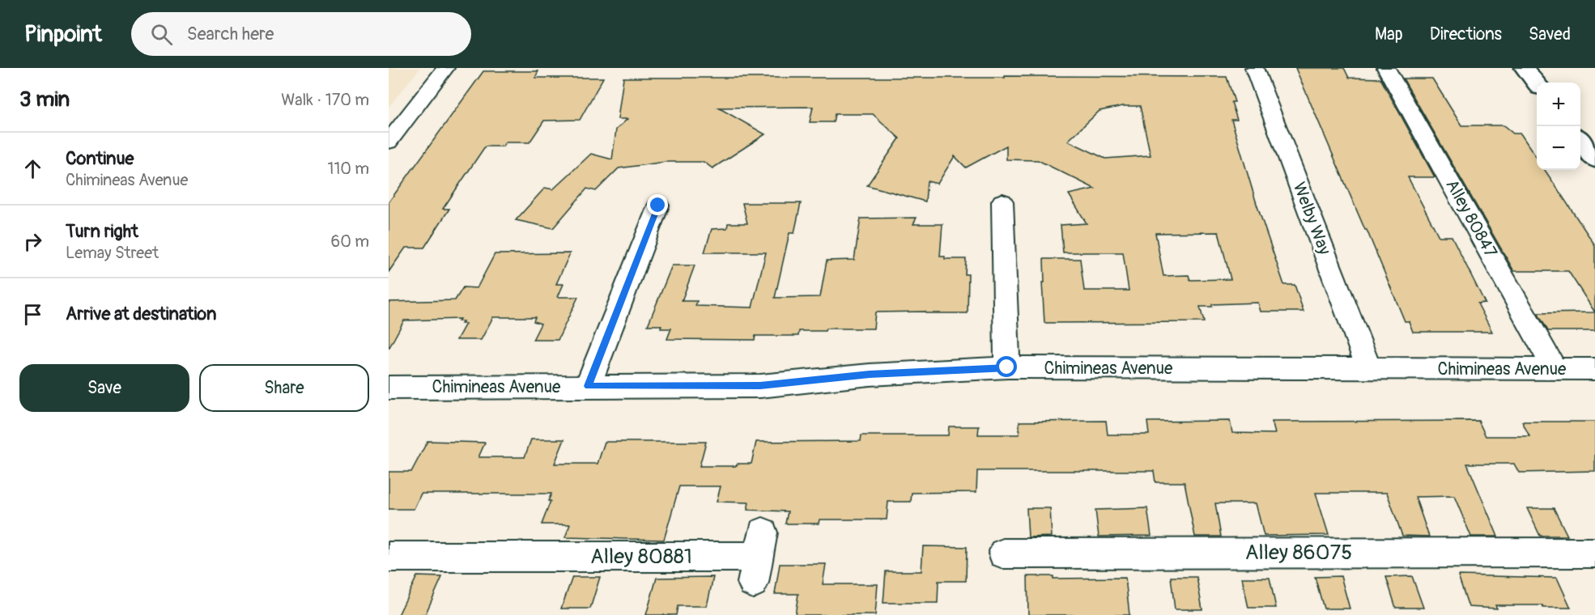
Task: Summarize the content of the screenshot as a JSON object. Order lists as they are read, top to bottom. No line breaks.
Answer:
{"streets":{"street":["Welby Way","Alley 80847","Chimineas Avenue","Alley 86075","Alley 80881"]},"crossings":[["Welby Way","Chimineas Avenue"],["Alley 80847","Chimineas Avenue"]],"page":{"header":"Pinpoint","search":"Search here","nav":["Map","Directions","Saved"],"heading":["3 min","Walk · 170 m"],"map_buttons":["+","−"],"list":[["Continue","Chimineas Avenue","110 m"],["Turn right","Lemay Street","60 m"],"Arrive at destination"],"buttons":["Save","Share"]}}
